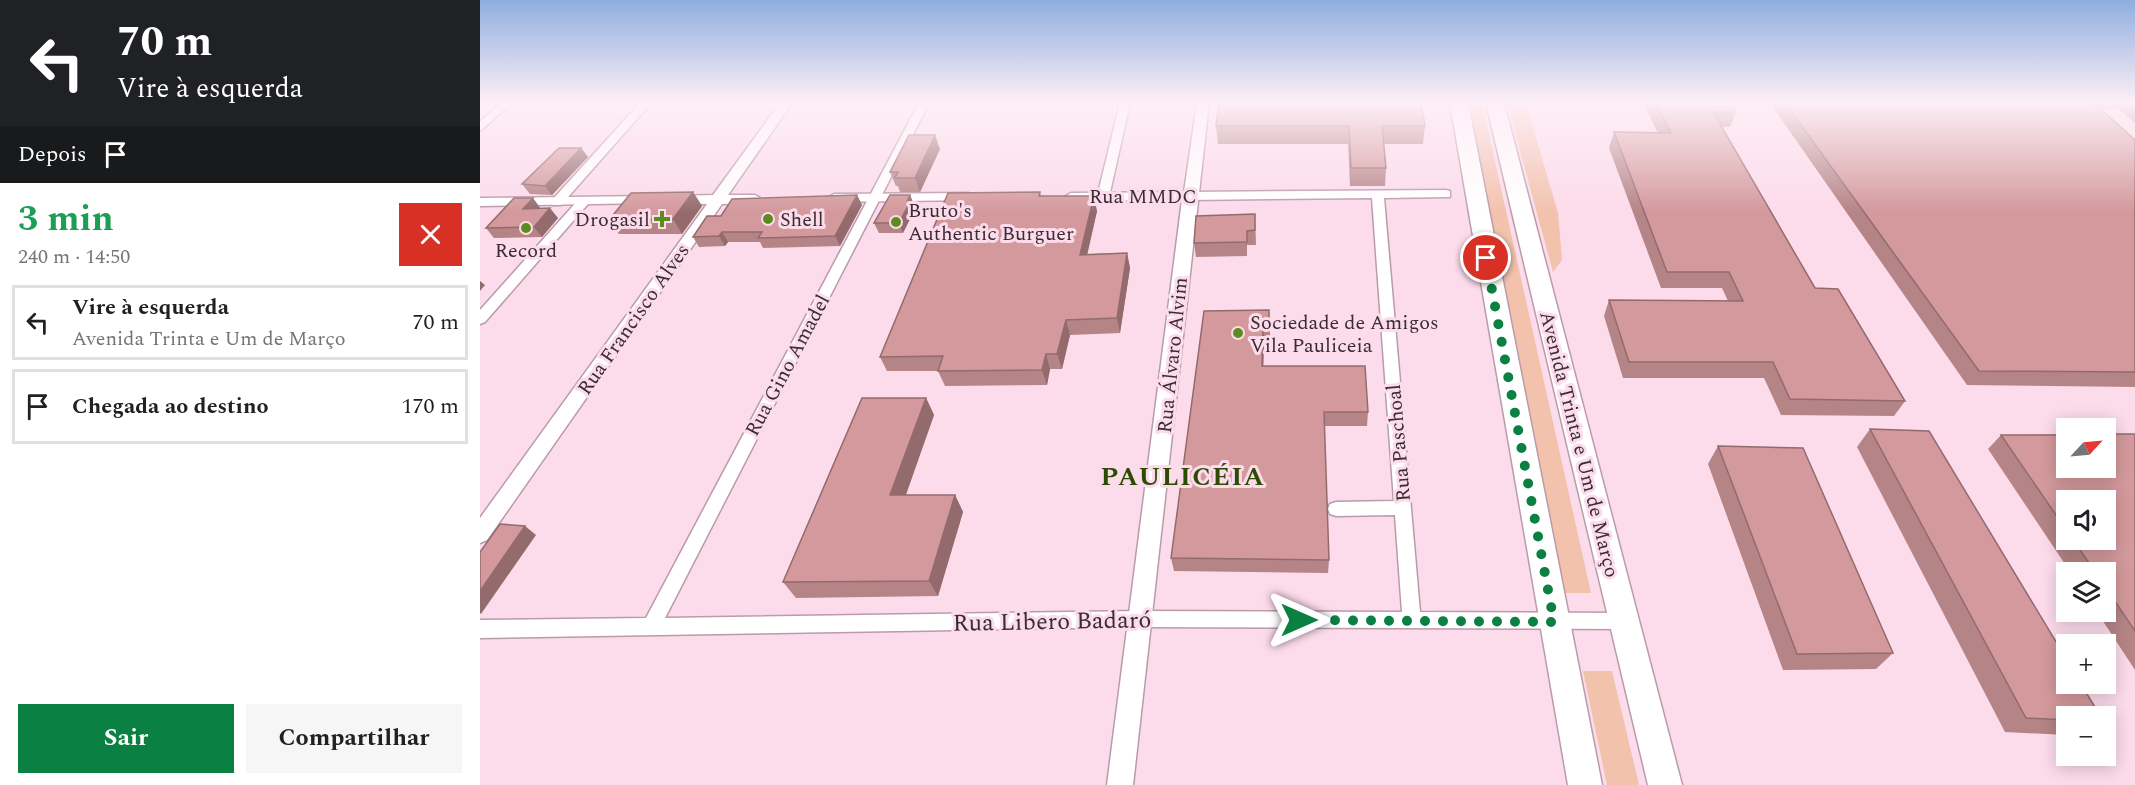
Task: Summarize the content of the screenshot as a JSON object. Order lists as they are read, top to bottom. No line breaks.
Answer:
{"streets":{"main road":["Avenida Trinta e Um de Março"],"street":["Rua MMDC","Rua Francisco Alves","Rua Álvaro Alvim","Rua Gino Amadel","Rua Paschoal","Rua Libero Badaró"]},"crossings":[["Rua MMDC","Rua Álvaro Alvim"],["Rua MMDC","Rua Paschoal"],["Rua Álvaro Alvim","Rua Libero Badaró"],["Rua Gino Amadel","Rua Libero Badaró"],["Rua Paschoal","Rua Libero Badaró"],["Avenida Trinta e Um de Março","Rua Libero Badaró"]],"districts":["PAULICÉIA"],"places":{"health":["Drogasil"],"other":["Shell","Bruto's Authentic Burguer","Record","Sociedade de Amigos Vila Pauliceia"]},"north":"top right","page":{"turn":["70 m","Vire à esquerda"],"then":"Depois","heading":["3 min","240 m · 14:50"],"list":[{"name":"Vire à esquerda","note":"Avenida Trinta e Um de Março","value":"70 m"},{"name":"Chegada ao destino","value":"170 m"}],"map_buttons":["+","−"],"buttons":["Sair","Compartilhar"]}}
